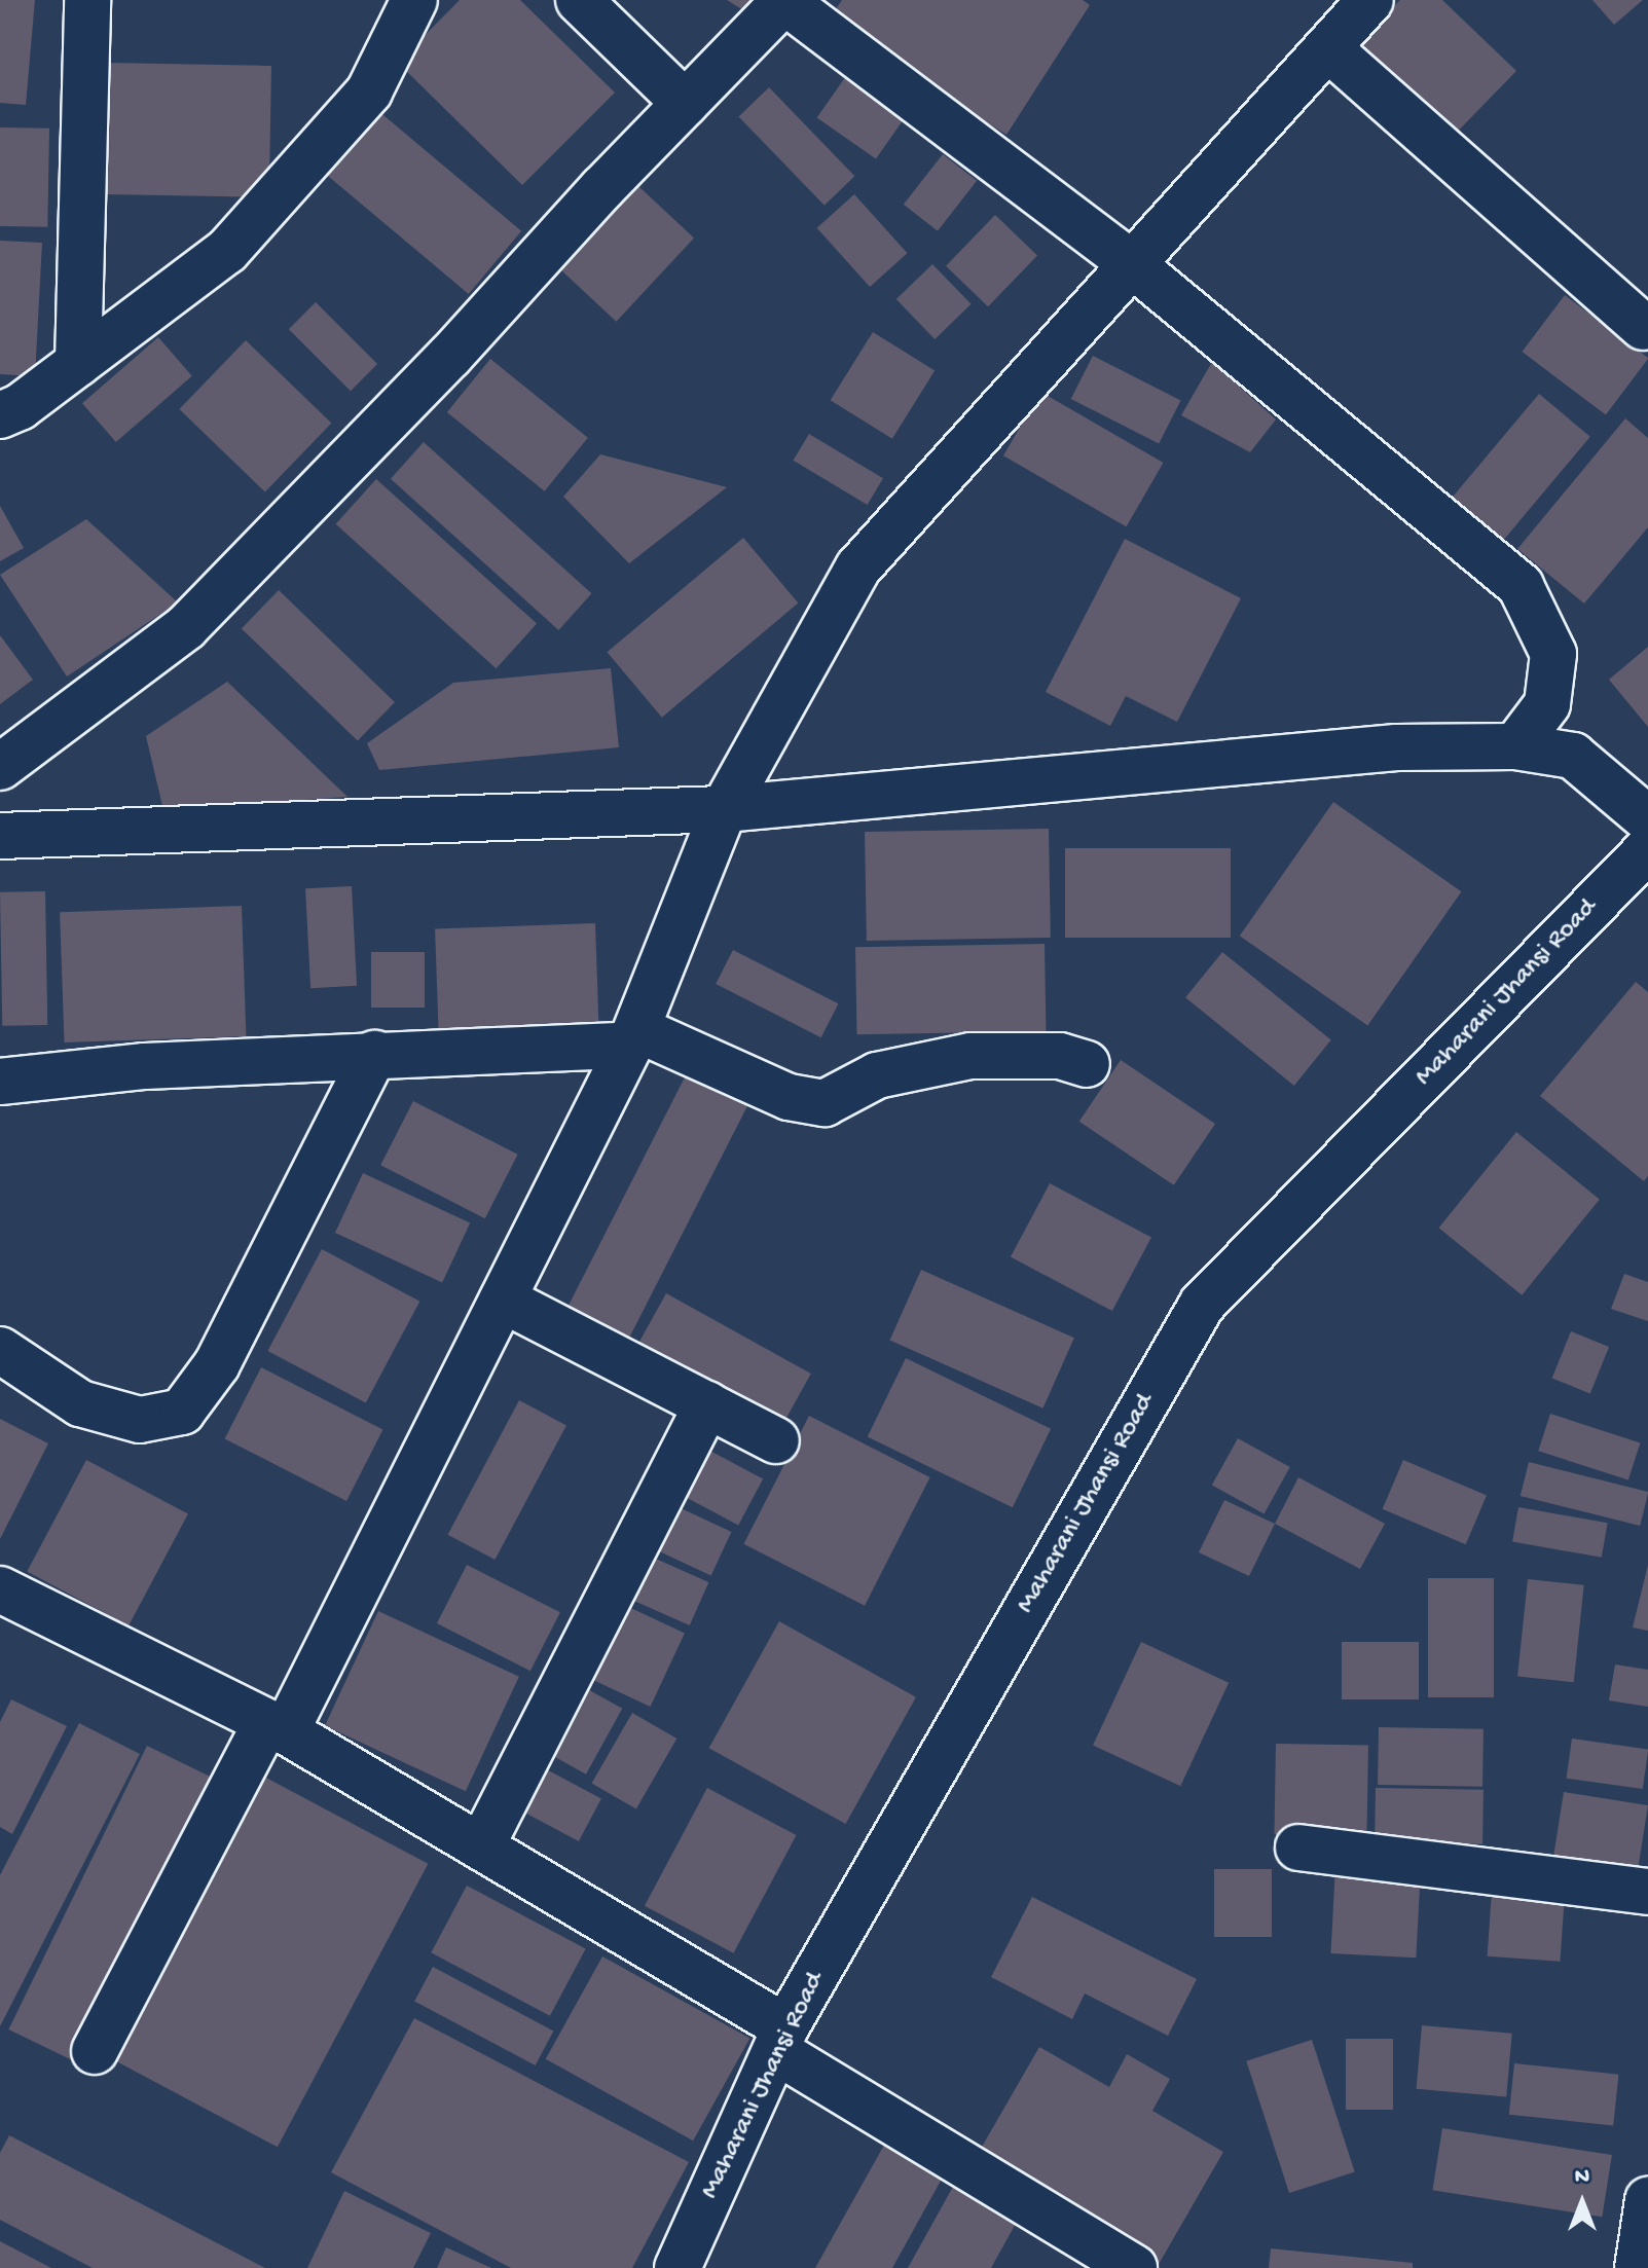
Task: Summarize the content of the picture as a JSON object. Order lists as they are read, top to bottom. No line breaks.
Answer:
{"streets":{"street":["Maharani Jhansi Road"]},"north":"top"}
